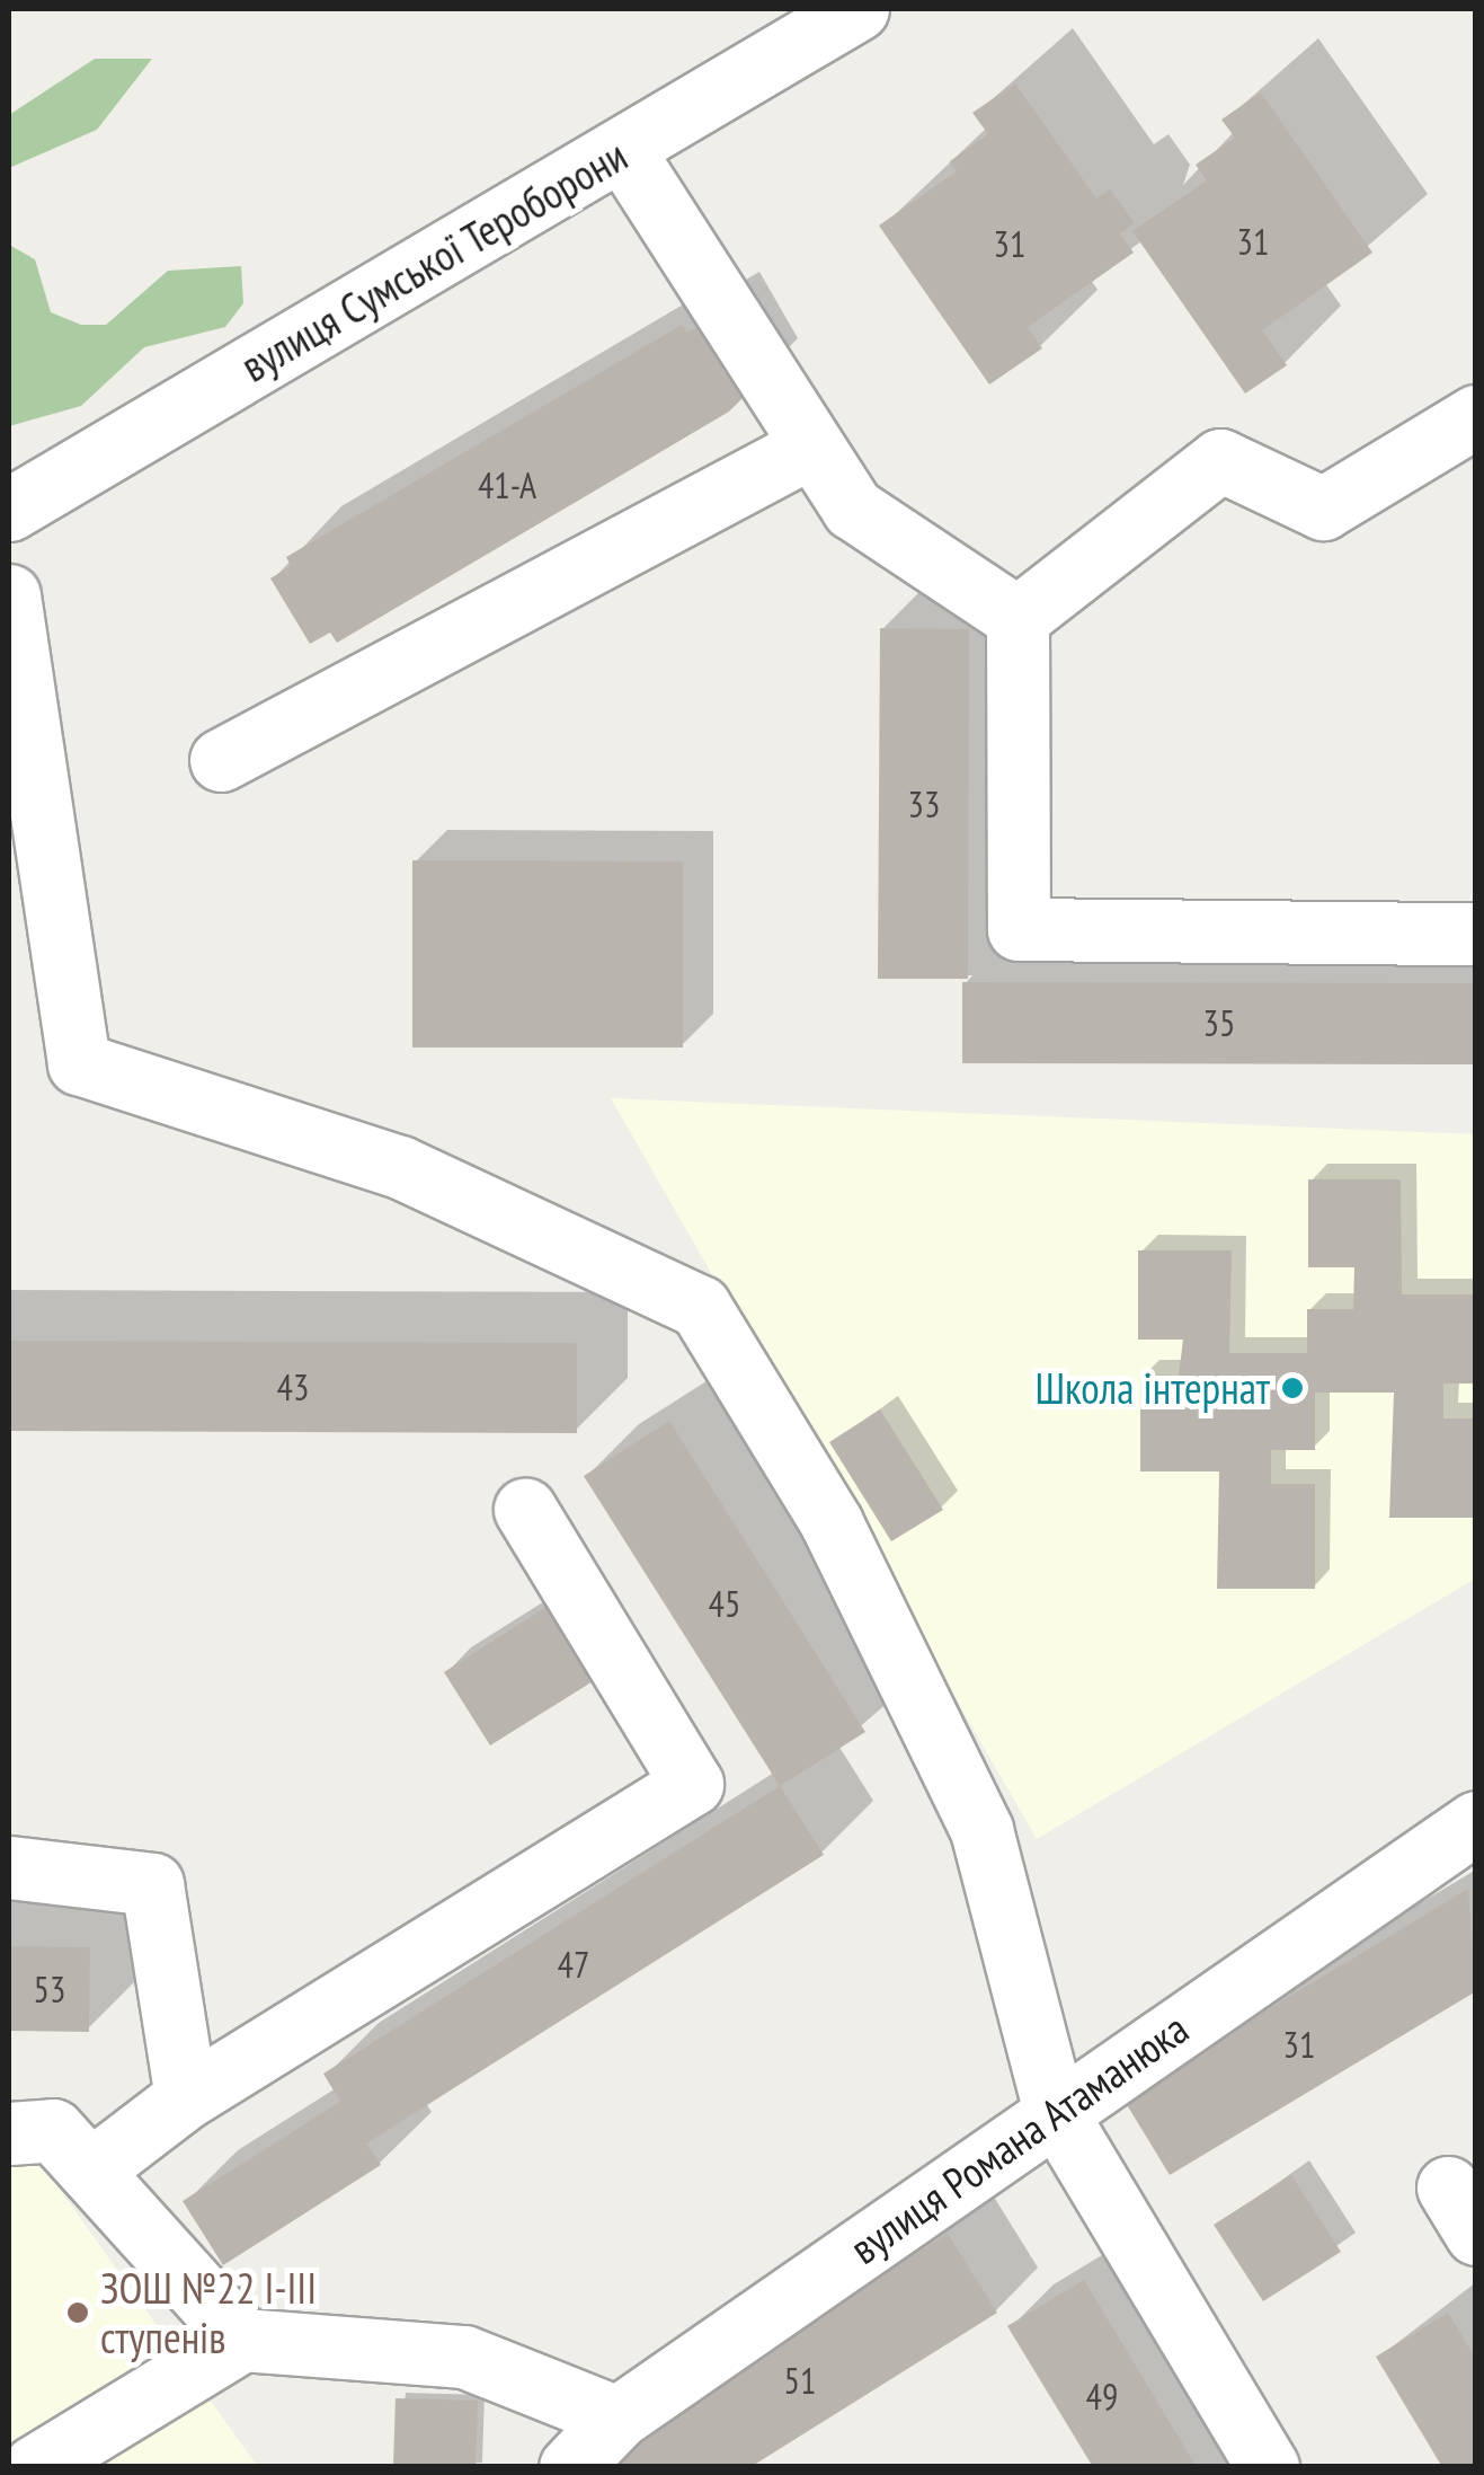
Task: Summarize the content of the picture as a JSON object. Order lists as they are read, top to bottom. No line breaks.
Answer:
{"streets":{"street":["вулиця Сумської Тероборони","вулиця Романа Атаманюка"]},"places":["Школа інтернат","ЗОШ №22 І-ІІІ ступенів"],"house_numbers":["31","31","41-А","33","35","43","45","47","53","31","51","49"]}
